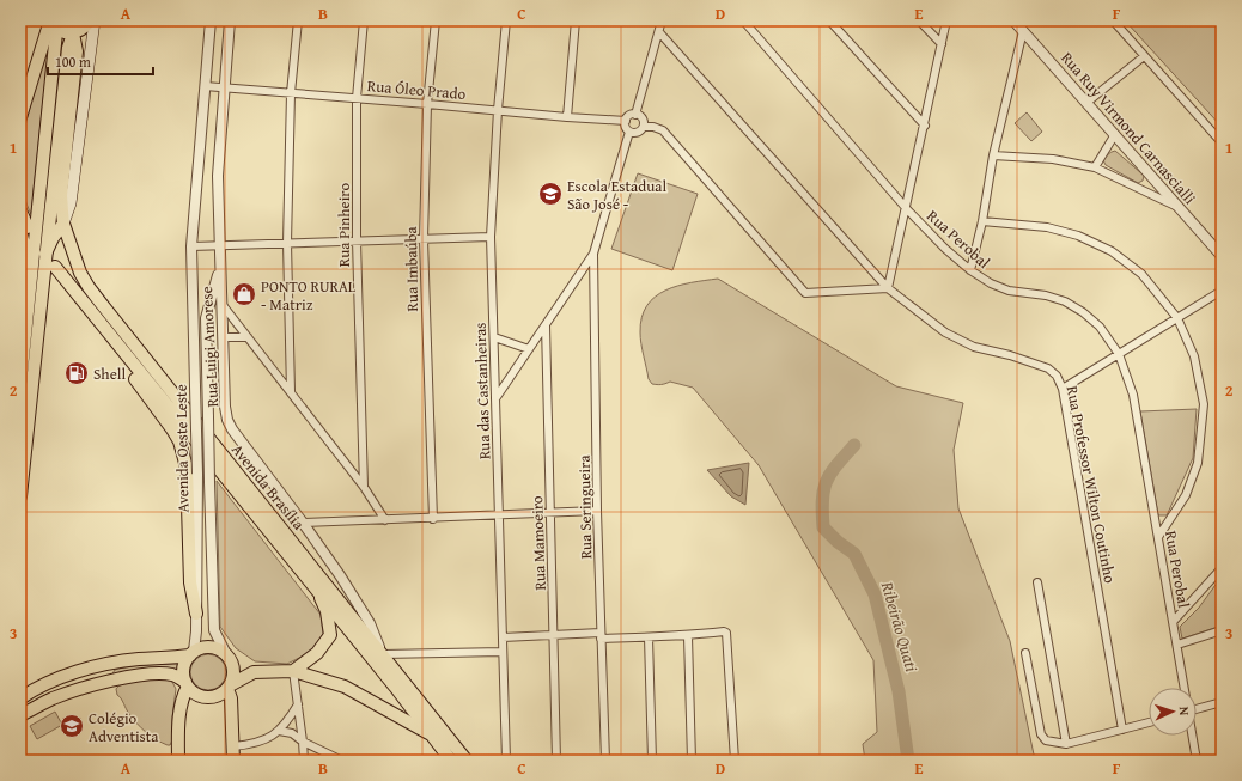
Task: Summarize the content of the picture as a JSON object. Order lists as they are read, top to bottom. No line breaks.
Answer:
{"streets":{"main road":["Avenida Brasília"],"street":["Rua Óleo Prado","Rua Ruy Virmond Carnascialli","Rua Pinheiro","Rua Perobal","Rua Imbaúba","Rua Luigi Amorese","Rua das Castanheiras","Avenida Oeste Leste","Rua Professor Wilton Coutinho","Rua Seringueira","Rua Mamoeiro"]},"crossings":[["Rua Óleo Prado","Rua Pinheiro"],["Rua Óleo Prado","Rua Imbaúba"],["Rua Óleo Prado","Rua Luigi Amorese"],["Rua Óleo Prado","Rua das Castanheiras"],["Rua Luigi Amorese","Avenida Brasília"]],"water":["Ribeirão Quati"],"places":{"school or university":["Escola Estadual São José -","Colégio Adventista"],"shop":["PONTO RURAL - Matriz"],"fuel station":["Shell"]},"scale_bar":"100 m","north":"right","grid":{"columns":["A","B","C","D","E","F"],"rows":["1","2","3"]}}
